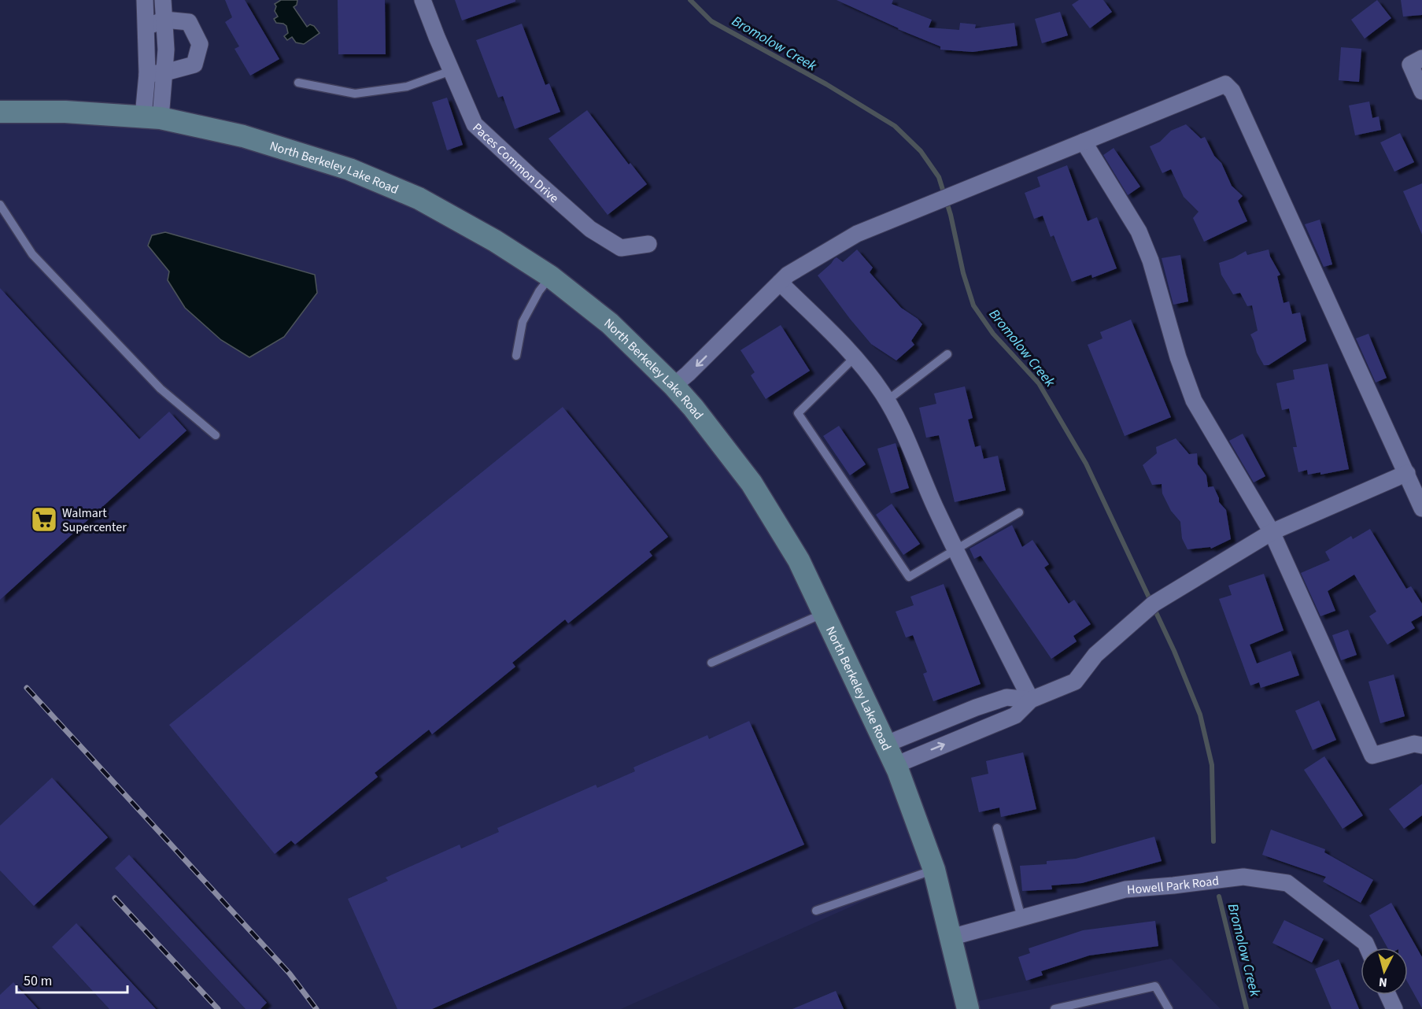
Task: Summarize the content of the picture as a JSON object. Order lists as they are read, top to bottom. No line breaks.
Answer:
{"streets":{"street":["Paces Common Drive","North Berkeley Lake Road","Howell Park Road"]},"crossings":[["North Berkeley Lake Road","Howell Park Road"]],"water":["Bromolow Creek"],"places":{"supermarket":["Walmart Supercenter"]},"scale_bar":"50 m","north":"bottom"}
